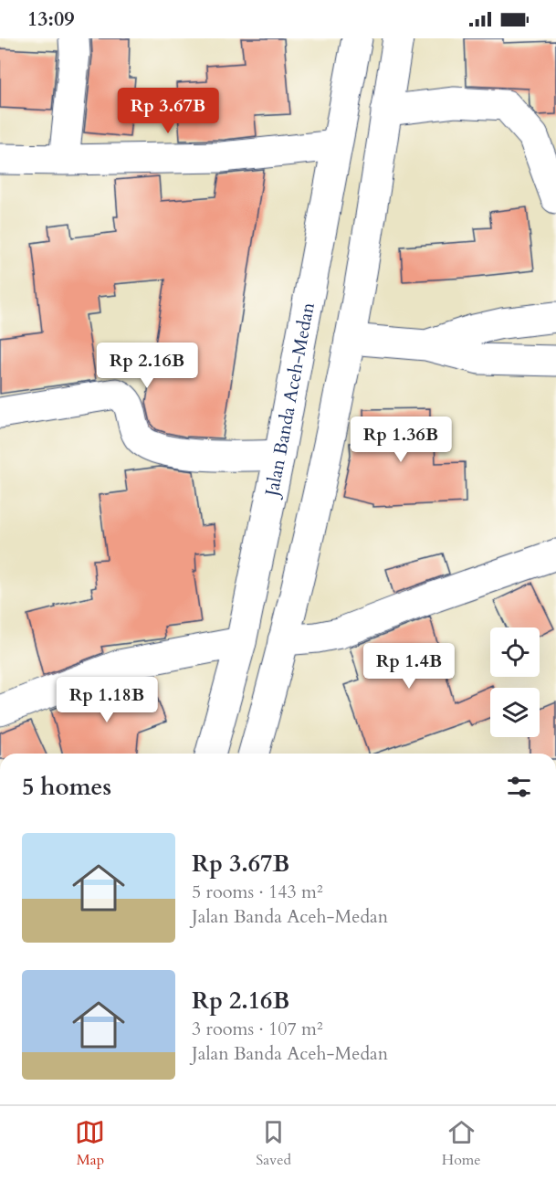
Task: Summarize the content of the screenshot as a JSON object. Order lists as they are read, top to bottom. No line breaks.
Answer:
{"streets":{"main road":["Jalan Banda Aceh-Medan"]},"page":{"status":"13:09","price":["Rp 3.67B","Rp 2.16B","Rp 1.36B","Rp 1.4B","Rp 1.18B"],"heading":"5 homes","list":[{"name":"Rp 3.67B","note":"5 rooms · 143 m² · Jalan Banda Aceh-Medan"},{"name":"Rp 2.16B","note":"3 rooms · 107 m² · Jalan Banda Aceh-Medan"}],"tabs":["Map","Saved","Home"]}}
